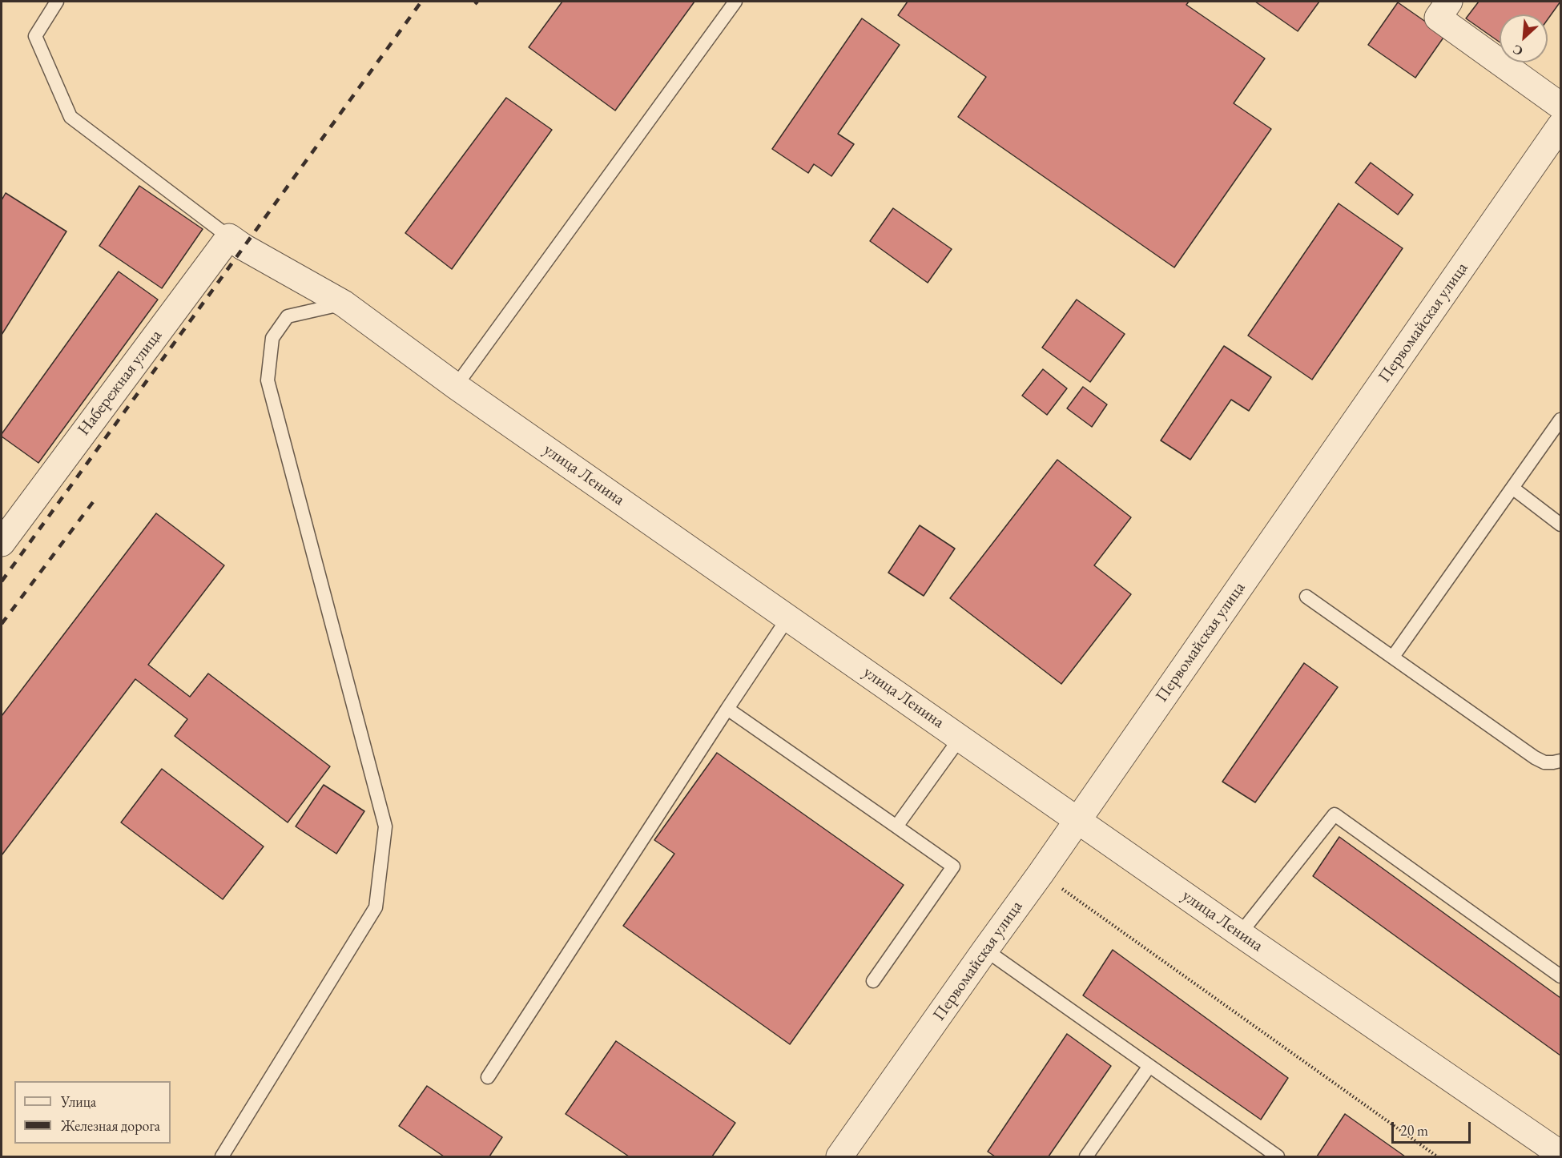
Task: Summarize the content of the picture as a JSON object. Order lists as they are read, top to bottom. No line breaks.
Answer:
{"streets":{"street":["Первомайская улица","Набережная улица","улица Ленина"]},"crossings":[["Первомайская улица","улица Ленина"],["Набережная улица","улица Ленина"]],"legend":["Улица","Железная дорога"],"scale_bar":"20 m","north":"bottom left"}
